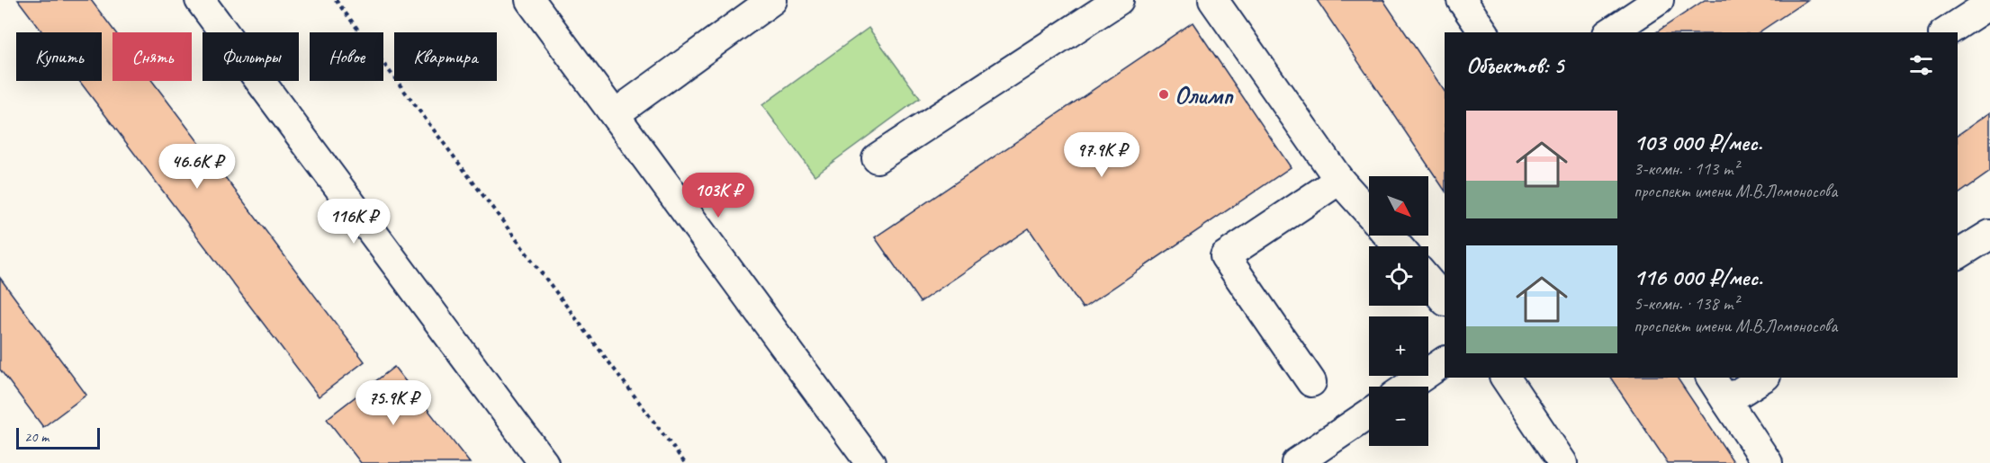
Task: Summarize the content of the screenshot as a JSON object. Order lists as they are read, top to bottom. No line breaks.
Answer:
{"places":["Олимп"],"scale_bar":"20 m","north":"bottom right","page":{"chip":["Купить","Снять","Фильтры","Новое","Квартира"],"heading":"Объектов: 5","list":[{"name":"103 000 ₽/мес.","note":"3-комн. · 113 m² · проспект имени М.В.Ломоносова"},{"name":"116 000 ₽/мес.","note":"5-комн. · 138 m² · проспект имени М.В.Ломоносова"}],"price":["97.9K ₽","46.6K ₽","103K ₽","116K ₽","75.9K ₽"],"map_buttons":["+","−"],"scale":"20 m"}}
